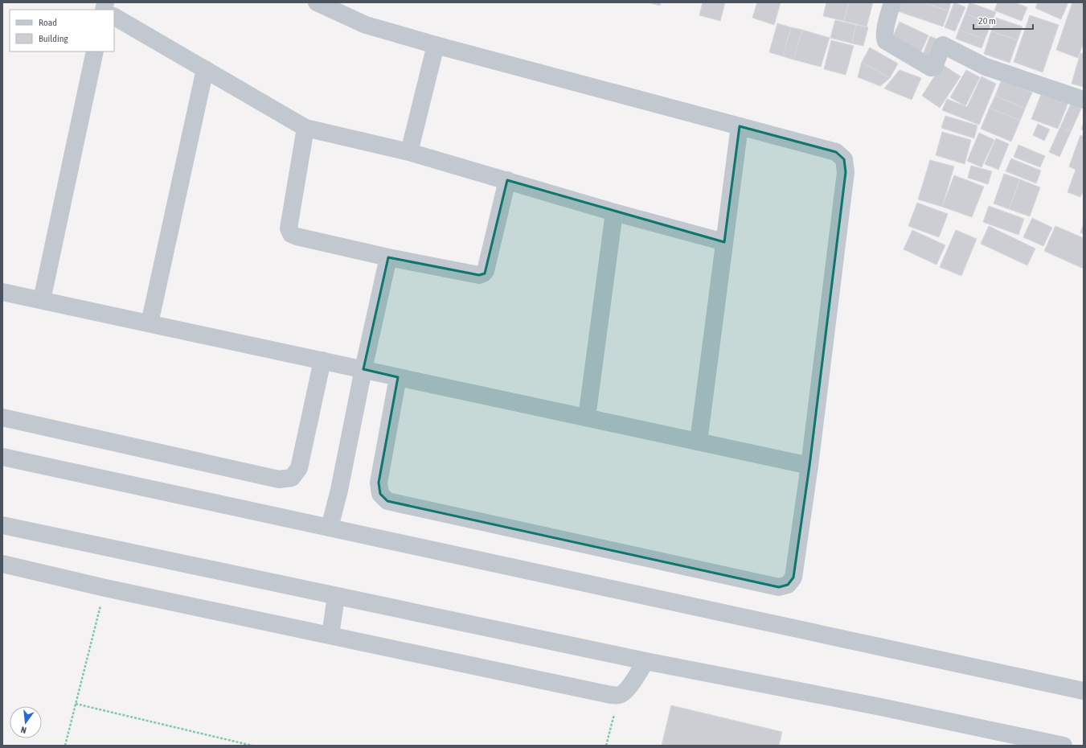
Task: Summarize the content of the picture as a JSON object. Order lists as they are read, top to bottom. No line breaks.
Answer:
{"legend":["Road","Building"],"scale_bar":"20 m","north":"bottom"}
